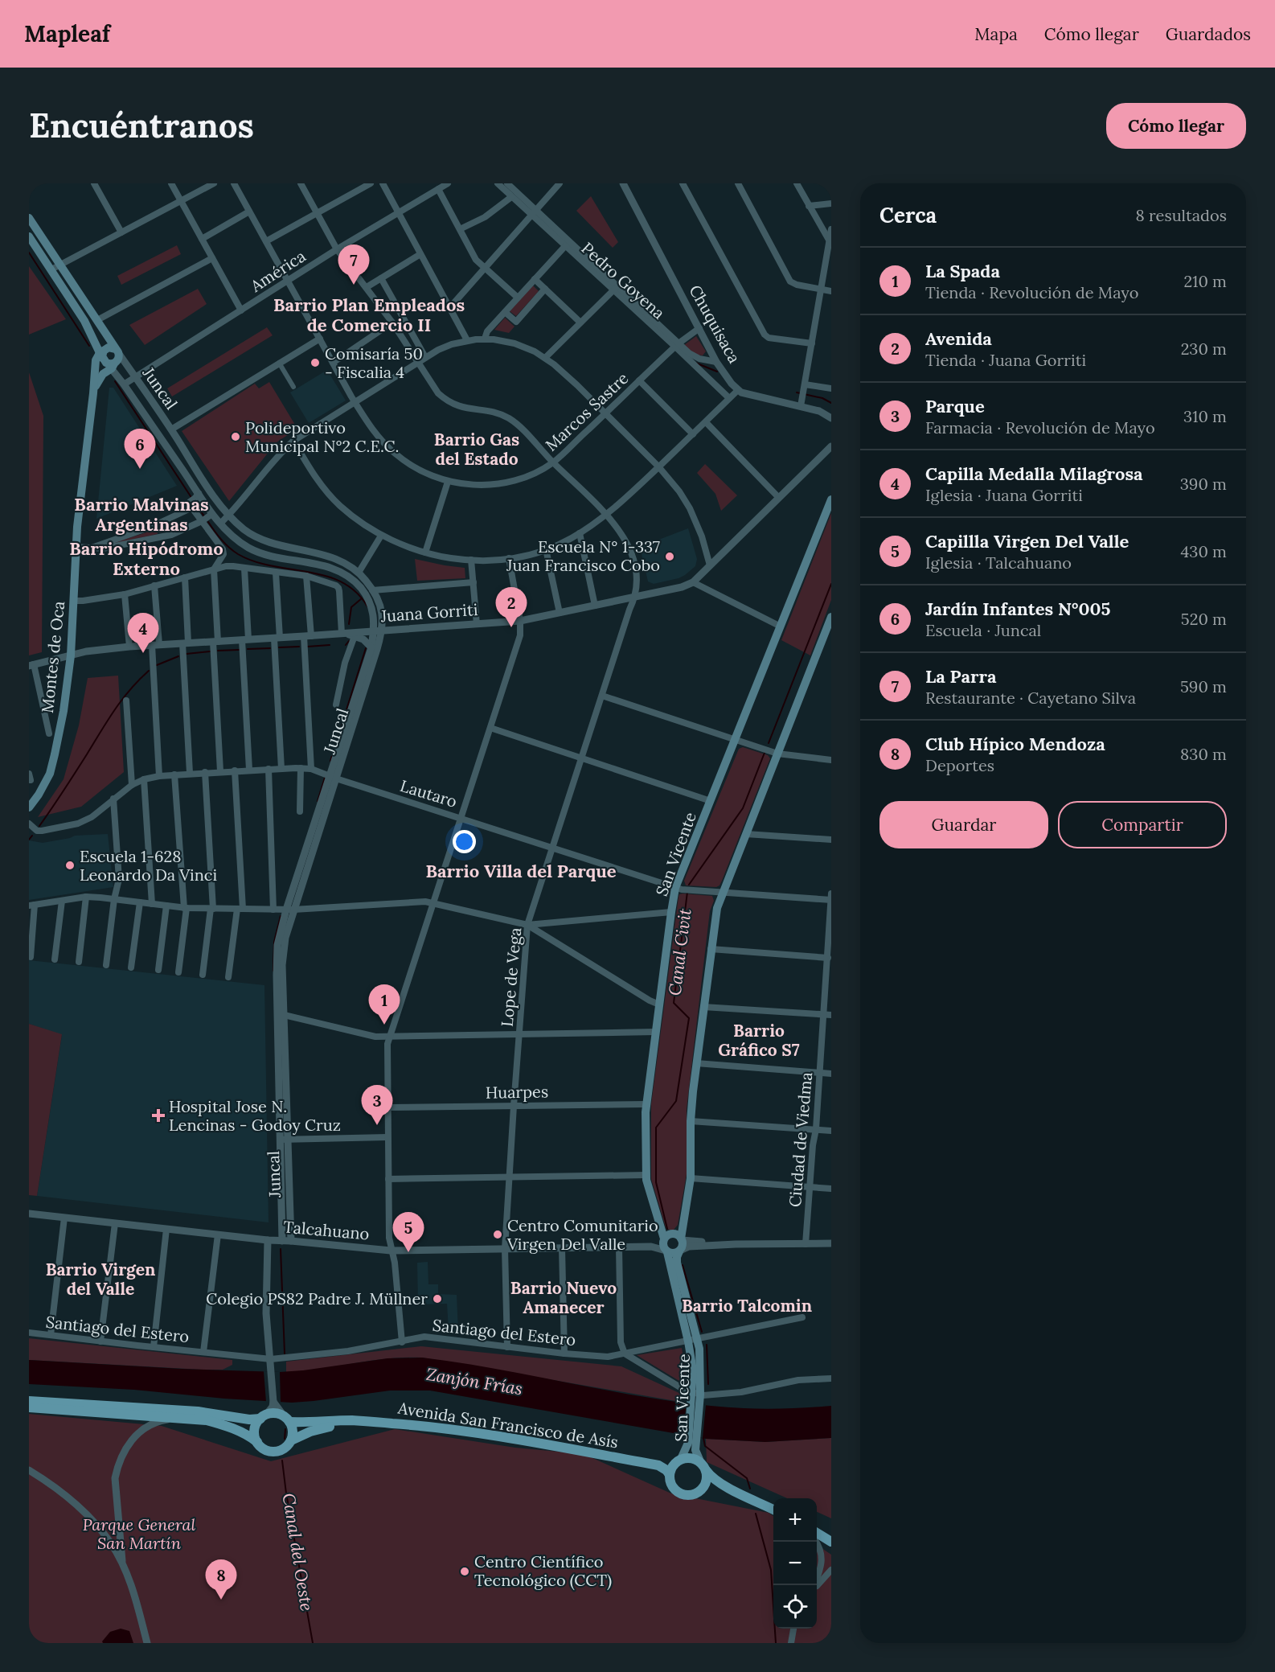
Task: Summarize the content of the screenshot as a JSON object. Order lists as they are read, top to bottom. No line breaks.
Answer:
{"streets":{"main road":["Montes de Oca","San Vicente","Avenida San Francisco de Asís"],"street":["América","Pedro Goyena","Chuquisaca","Juncal","Marcos Sastre","Juana Gorriti","Lautaro","Lope de Vega","Huarpes","Ciudad de Viedma","Talcahuano","Santiago del Estero"]},"crossings":[["América","Juncal"],["América","Marcos Sastre"],["Pedro Goyena","Chuquisaca"],["Pedro Goyena","Marcos Sastre"],["Chuquisaca","Marcos Sastre"],["Juncal","Juana Gorriti"],["Juncal","Montes de Oca"],["Juncal","Lautaro"],["Juncal","Talcahuano"],["Juana Gorriti","Montes de Oca"],["Juana Gorriti","Lope de Vega"],["Lautaro","San Vicente"],["Lautaro","Lope de Vega"],["Lautaro","Ciudad de Viedma"],["San Vicente","Huarpes"],["San Vicente","Talcahuano"],["San Vicente","Santiago del Estero"],["San Vicente","Avenida San Francisco de Asís"],["Lope de Vega","Huarpes"],["Lope de Vega","Talcahuano"],["Lope de Vega","Santiago del Estero"]],"districts":["Barrio Plan Empleados de Comercio II","Barrio Gas del Estado","Barrio Malvinas Argentinas","Barrio Hipódromo Externo","Barrio Villa del Parque","Barrio Gráfico S7","Barrio Virgen del Valle","Barrio Nuevo Amanecer","Barrio Talcomin"],"water":["Canal Civit","Zanjón Frías","Canal del Oeste"],"parks":["Parque General San Martín"],"places":{"other":["Comisaría 50 - Fiscalia 4","Polideportivo Municipal N°2 C.E.C.","Escuela N° 1-337 Juan Francisco Cobo","Escuela 1-628 Leonardo Da Vinci","Centro Comunitario Virgen Del Valle","Colegio PS82 Padre J. Müllner","Centro Científico Tecnológico (CCT)"],"health":["Hospital Jose N. Lencinas - Godoy Cruz"]},"page":{"header":"Mapleaf","nav":["Mapa","Cómo llegar","Guardados"],"buttons":["Cómo llegar",["Guardar","Compartir"]],"title":"Encuéntranos","heading":["Cerca","8 resultados"],"pins":["7","6","2","4","1","3","5","8"],"list":[{"mark":"1","name":"La Spada","note":"Tienda · Revolución de Mayo","value":"210 m"},{"mark":"2","name":"Avenida","note":"Tienda · Juana Gorriti","value":"230 m"},{"mark":"3","name":"Parque","note":"Farmacia · Revolución de Mayo","value":"310 m"},{"mark":"4","name":"Capilla Medalla Milagrosa","note":"Iglesia · Juana Gorriti","value":"390 m"},{"mark":"5","name":"Capillla Virgen Del Valle","note":"Iglesia · Talcahuano","value":"430 m"},{"mark":"6","name":"Jardín Infantes N°005","note":"Escuela · Juncal","value":"520 m"},{"mark":"7","name":"La Parra","note":"Restaurante · Cayetano Silva","value":"590 m"},{"mark":"8","name":"Club Hípico Mendoza","note":"Deportes","value":"830 m"}],"map_buttons":["+","−"]}}
